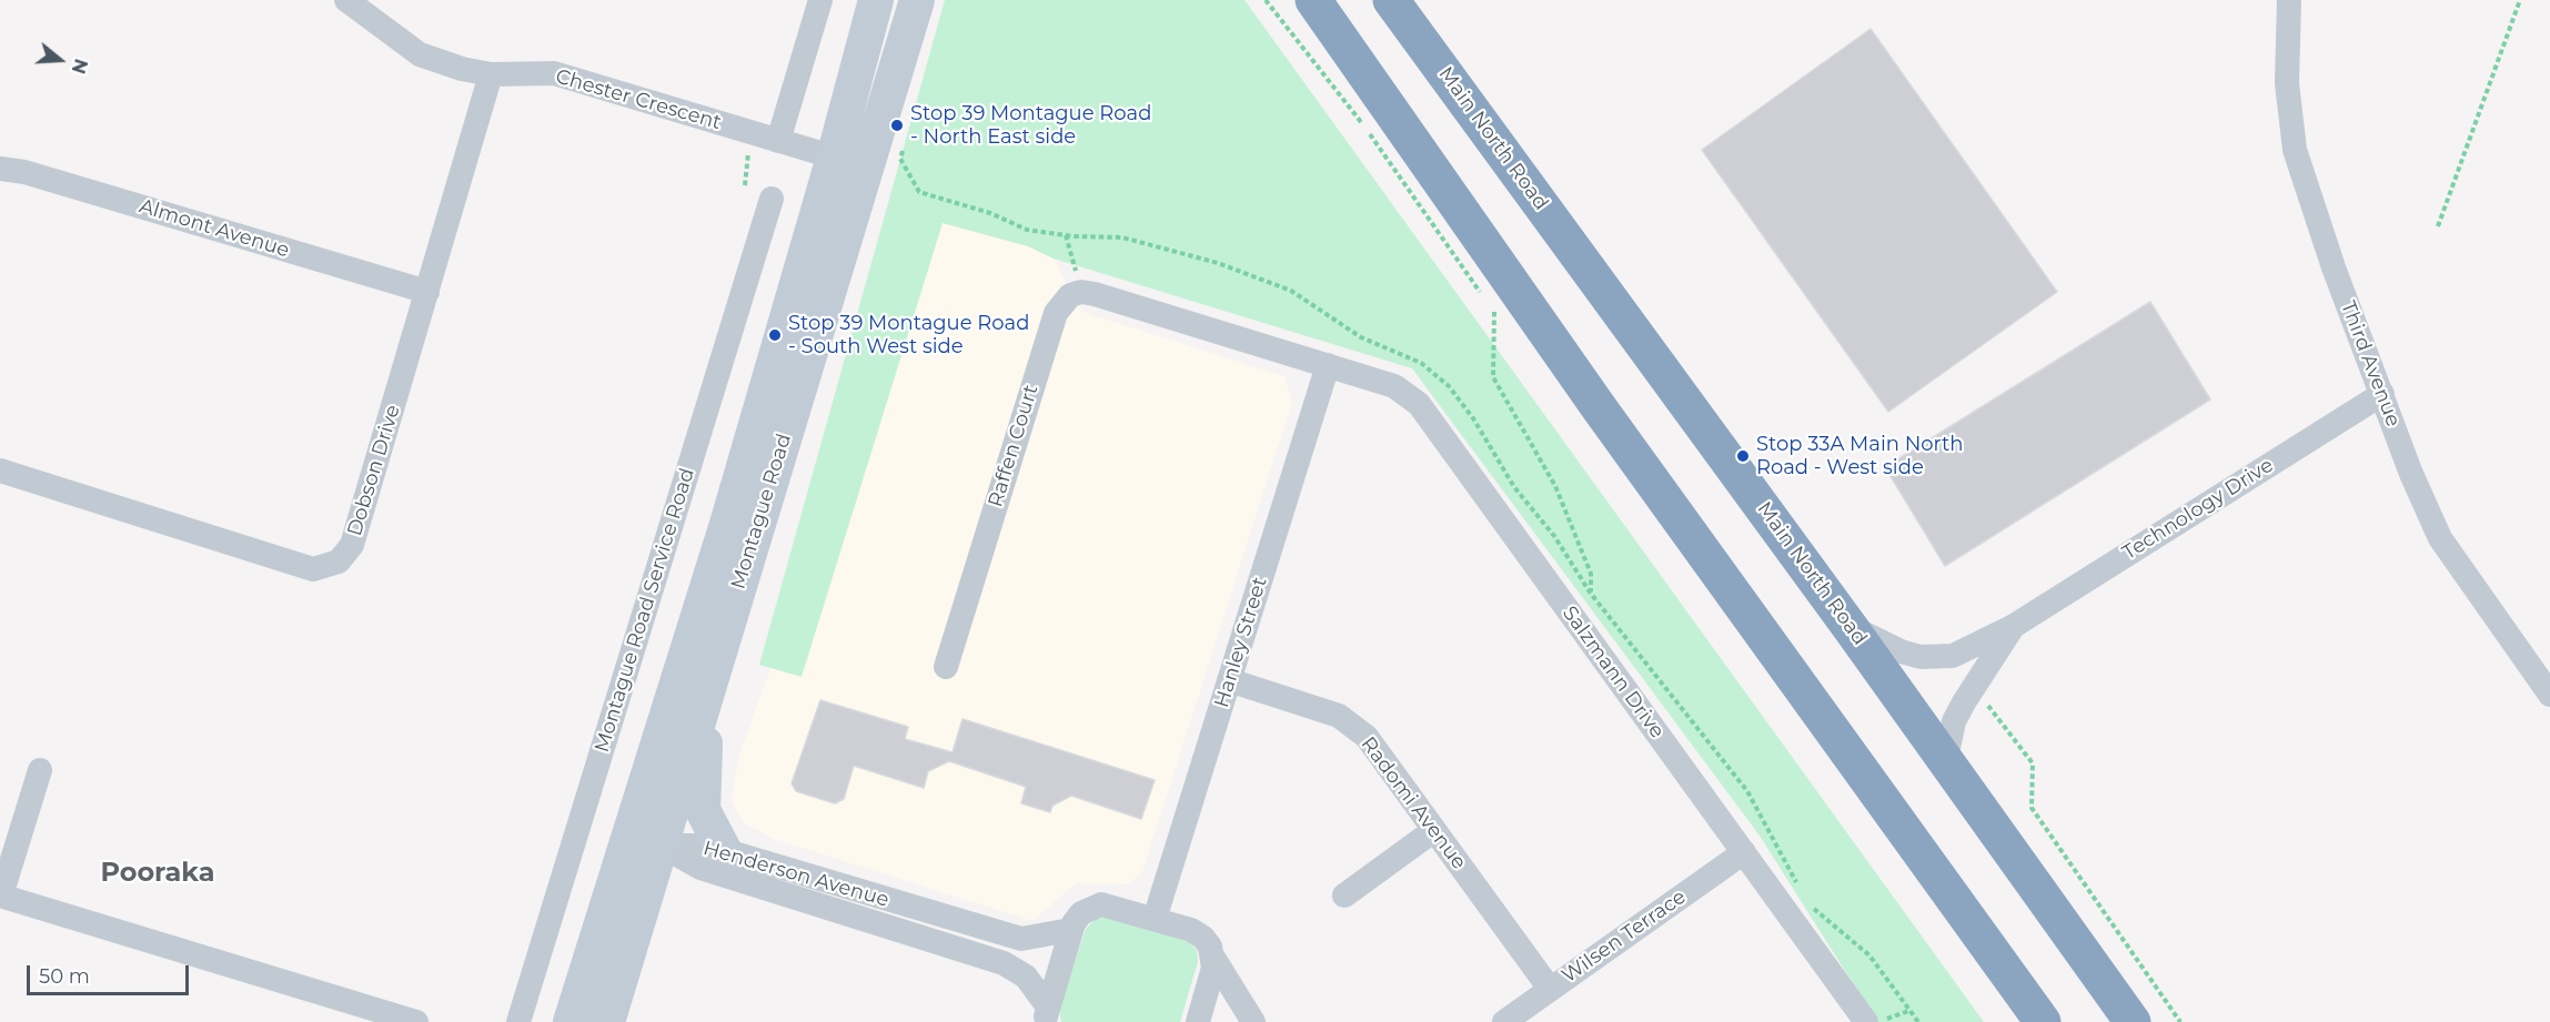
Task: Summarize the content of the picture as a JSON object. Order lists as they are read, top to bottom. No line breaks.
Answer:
{"streets":{"highway":["Main North Road"],"main road":["Montague Road"],"street":["Chester Crescent","Almont Avenue","Third Avenue","Raffen Court","Dobson Drive","Technology Drive","Montague Road Service Road","Hanley Street","Salzmann Drive","Radomi Avenue","Henderson Avenue","Wilsen Terrace"]},"crossings":[["Chester Crescent","Dobson Drive"],["Chester Crescent","Montague Road"],["Main North Road","Technology Drive"],["Almont Avenue","Dobson Drive"],["Third Avenue","Technology Drive"],["Raffen Court","Hanley Street"],["Raffen Court","Salzmann Drive"],["Montague Road","Henderson Avenue"],["Hanley Street","Salzmann Drive"],["Hanley Street","Radomi Avenue"],["Salzmann Drive","Wilsen Terrace"],["Radomi Avenue","Wilsen Terrace"]],"districts":["Pooraka"],"places":["Stop 39 Montague Road - North East side","Stop 39 Montague Road - South West side","Stop 33A Main North Road - West side"],"scale_bar":"50 m","north":"right"}
